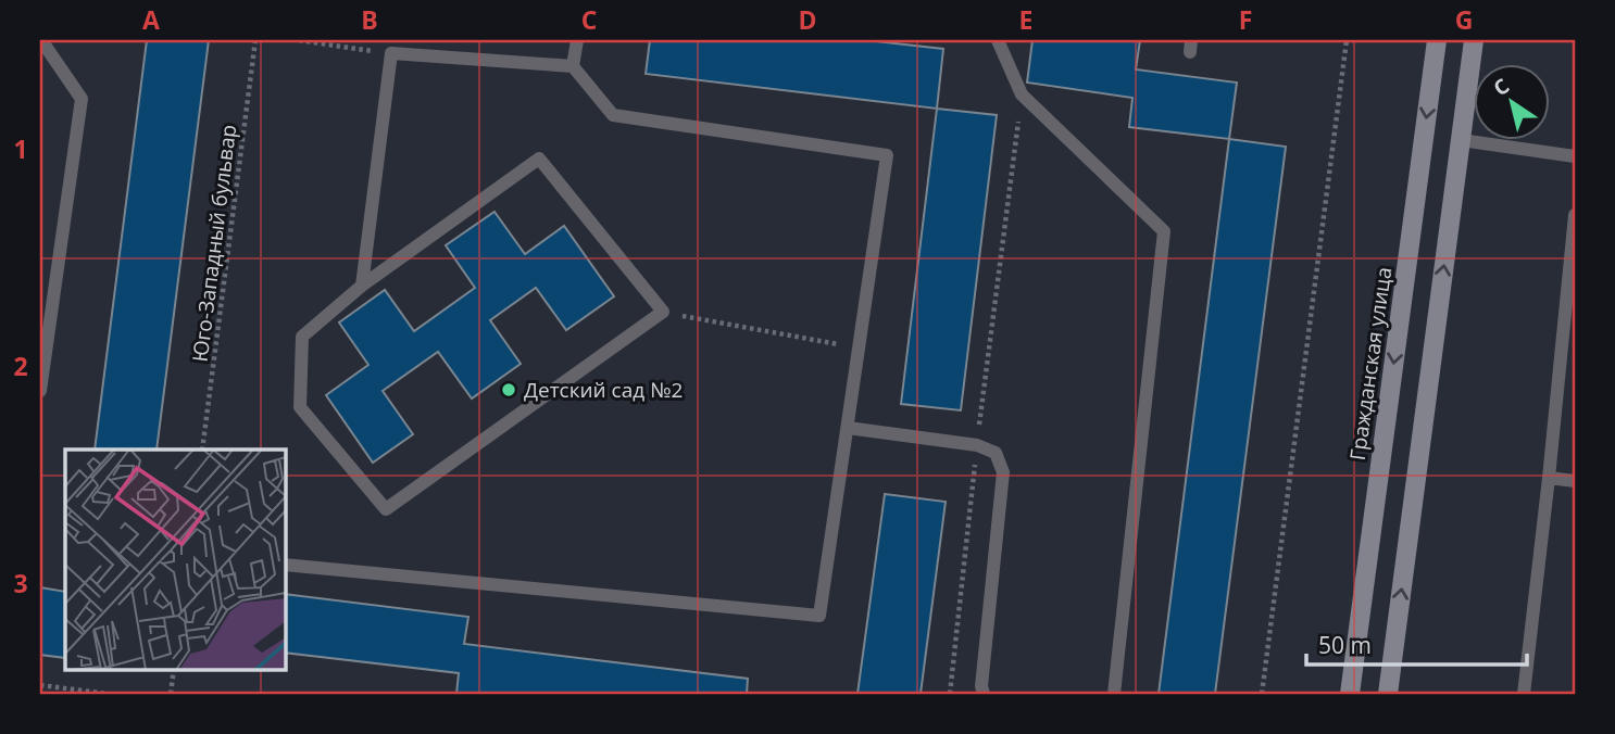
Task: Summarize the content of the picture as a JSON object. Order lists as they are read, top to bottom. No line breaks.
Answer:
{"streets":{"main road":["Гражданская улица"],"path":["Юго-Западный бульвар"]},"places":["Детский сад №2"],"scale_bar":"50 m","north":"top left","grid":{"columns":["A","B","C","D","E","F","G"],"rows":["1","2","3"]}}
